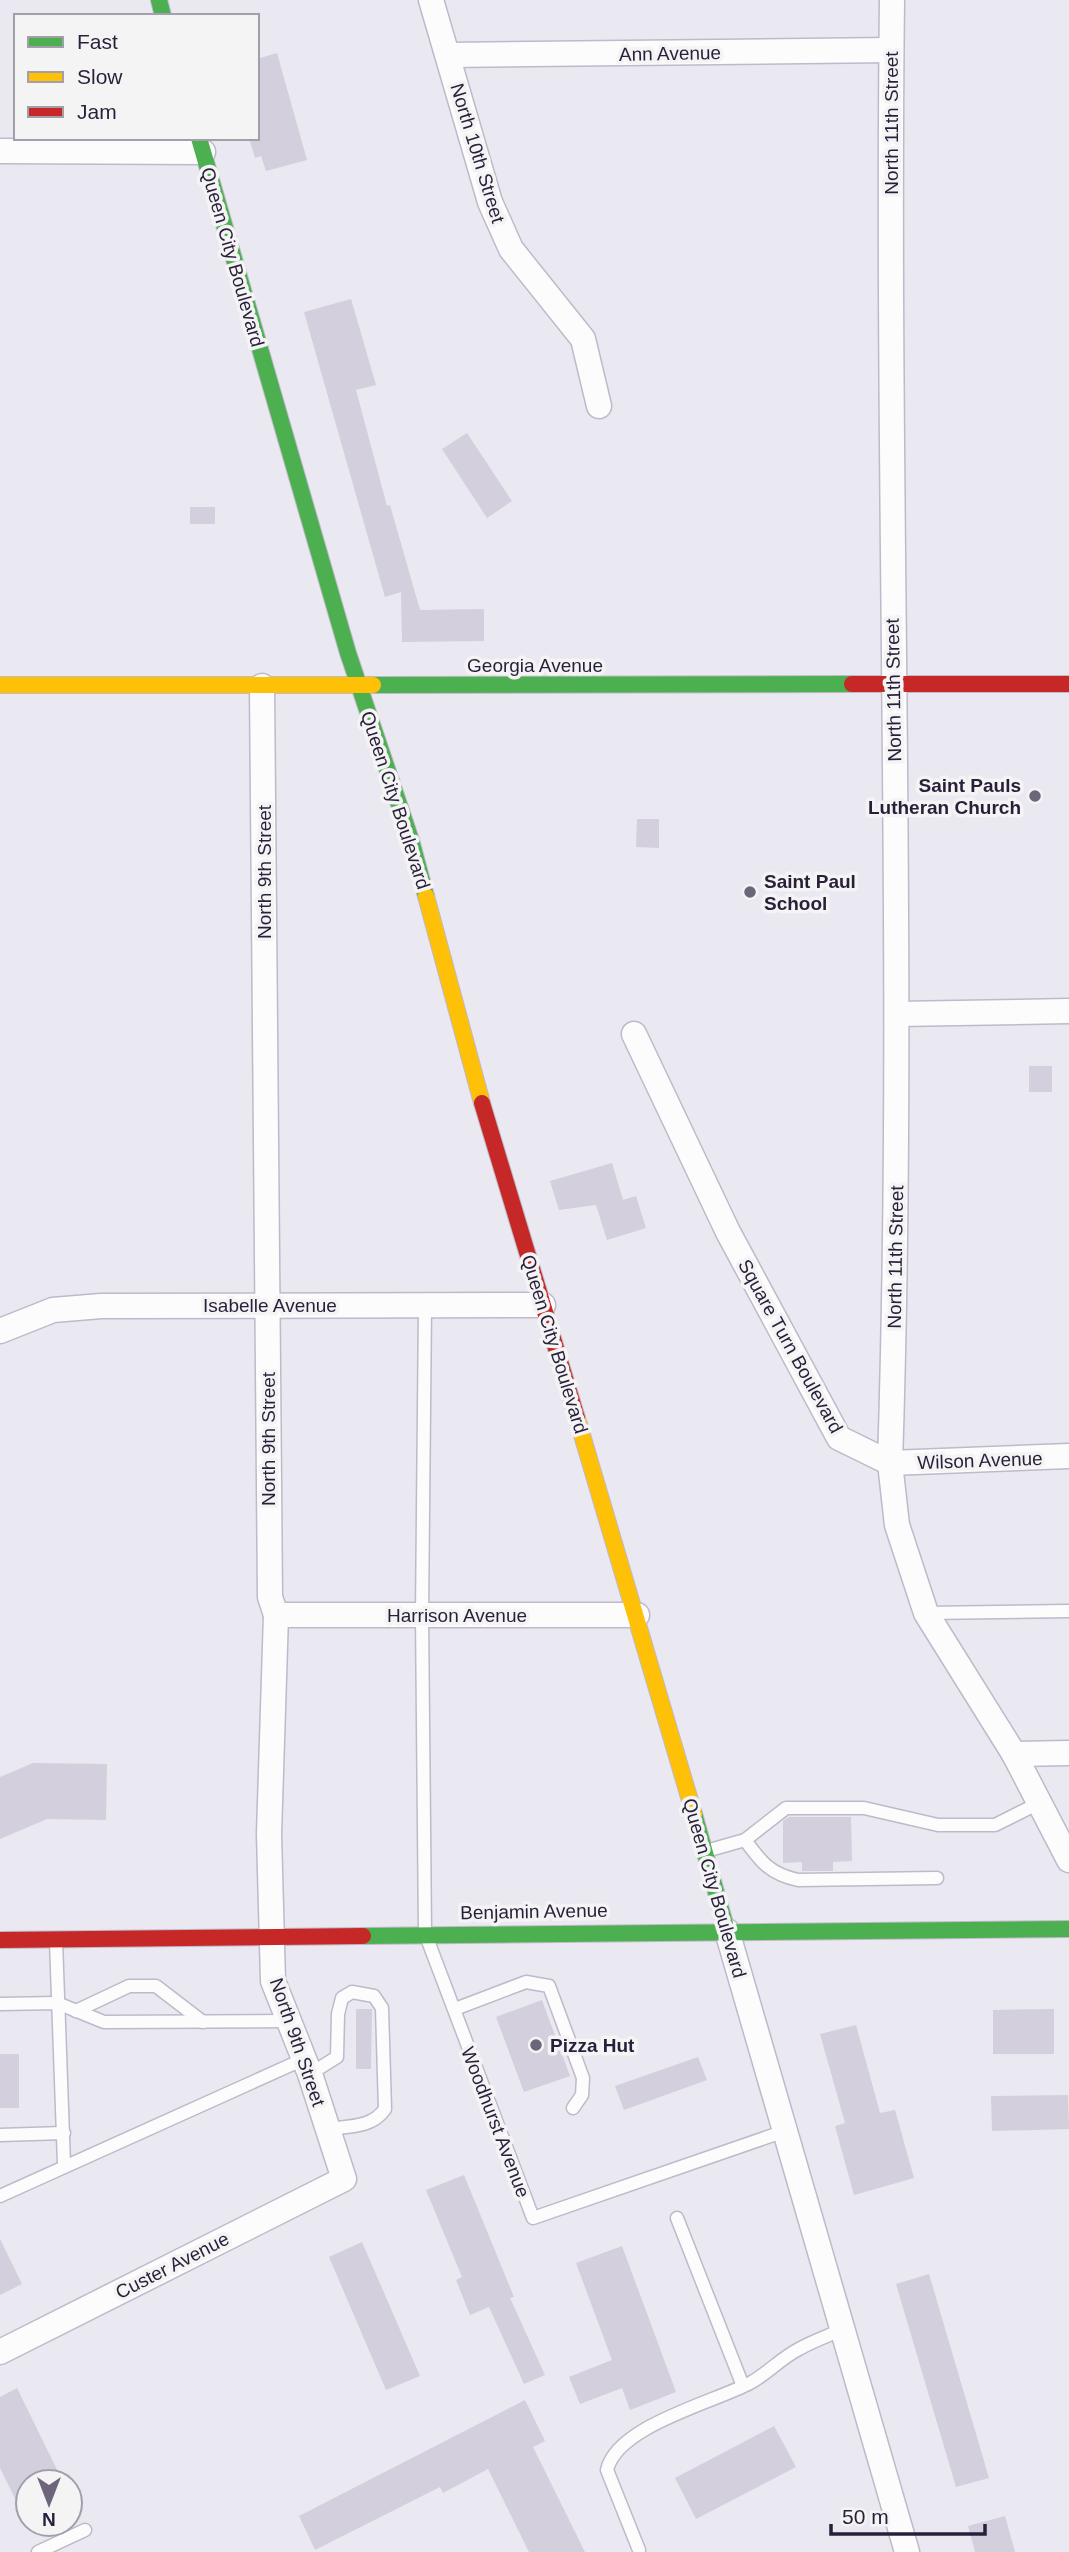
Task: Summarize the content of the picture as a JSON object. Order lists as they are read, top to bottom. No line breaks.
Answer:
{"streets":{"street":["Ann Avenue","North 11th Street","North 10th Street","Queen City Boulevard","Georgia Avenue","North 9th Street","Isabelle Avenue","Square Turn Boulevard","Wilson Avenue","Harrison Avenue","Benjamin Avenue","Custer Avenue"],"lane":["Woodhurst Avenue"]},"crossings":[["Ann Avenue","North 11th Street"],["Ann Avenue","North 10th Street"],["North 11th Street","Georgia Avenue"],["North 11th Street","Square Turn Boulevard"],["North 11th Street","Wilson Avenue"],["Queen City Boulevard","Georgia Avenue"],["Queen City Boulevard","Isabelle Avenue"],["Queen City Boulevard","Harrison Avenue"],["Queen City Boulevard","Benjamin Avenue"],["Queen City Boulevard","Woodhurst Avenue"],["Georgia Avenue","North 9th Street"],["North 9th Street","Isabelle Avenue"],["North 9th Street","Harrison Avenue"],["North 9th Street","Benjamin Avenue"],["North 9th Street","Custer Avenue"],["Square Turn Boulevard","Wilson Avenue"],["Benjamin Avenue","Woodhurst Avenue"]],"places":["Saint Pauls Lutheran Church","Saint Paul School","Pizza Hut"],"legend":["Fast","Slow","Jam"],"scale_bar":"50 m","north":"bottom"}
